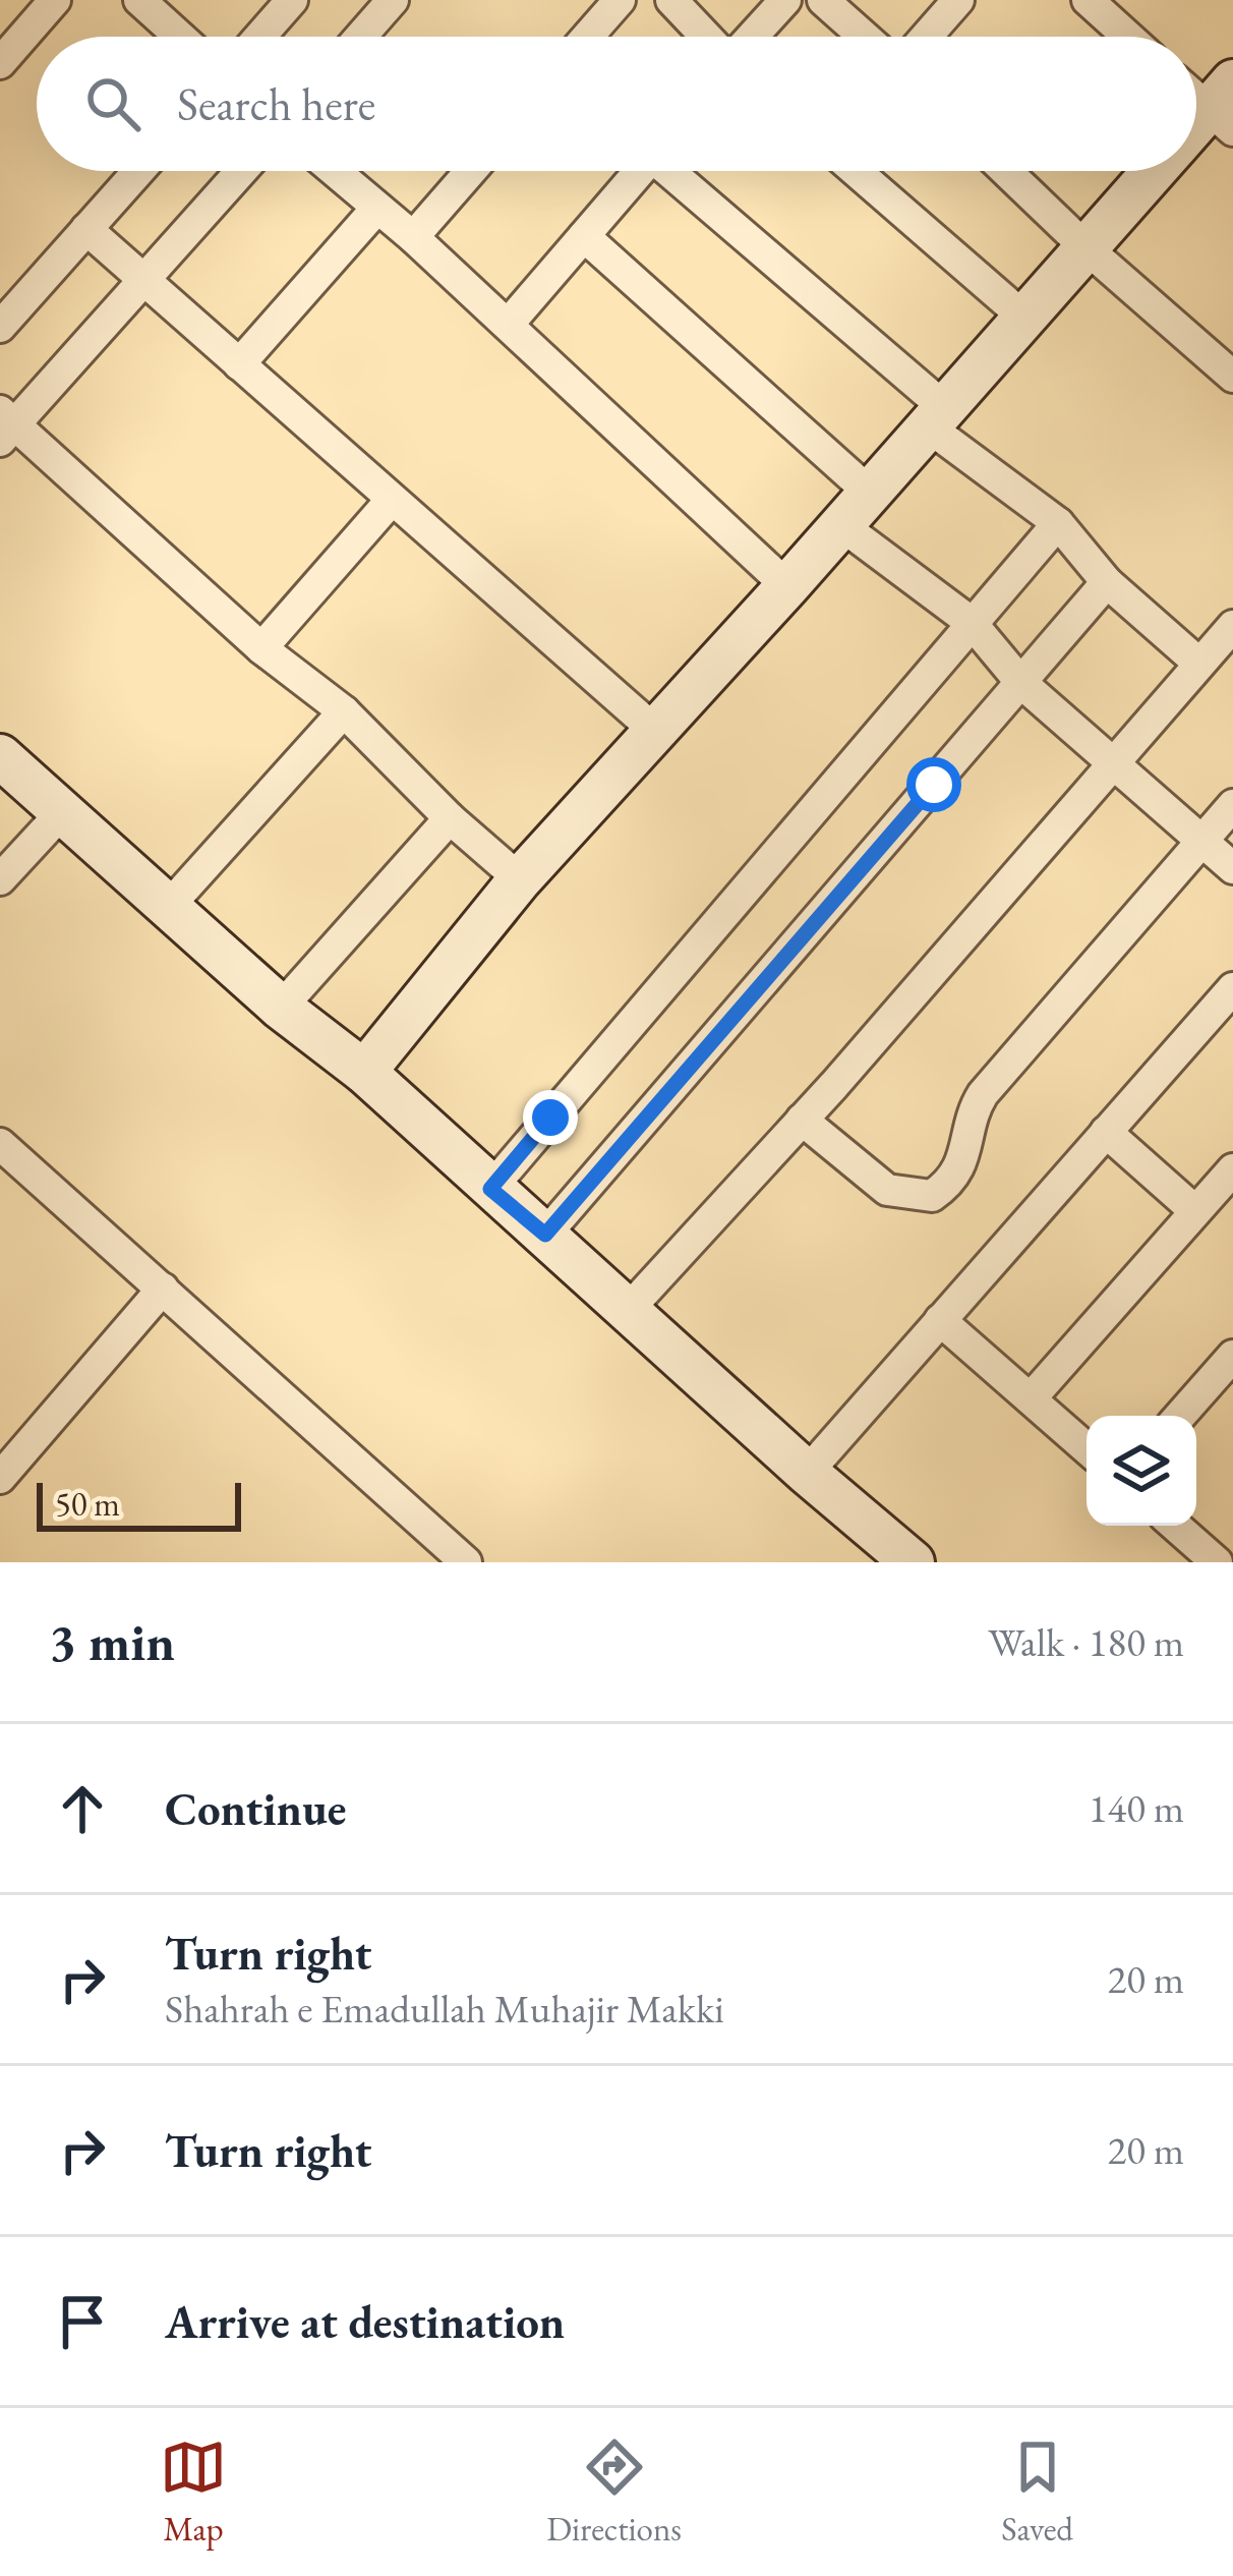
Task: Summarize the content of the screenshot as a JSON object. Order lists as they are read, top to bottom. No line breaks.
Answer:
{"scale_bar":"50 m","page":{"search":"Search here","scale":"50 m","heading":["3 min","Walk · 180 m"],"list":[["Continue","140 m"],["Turn right","Shahrah e Emadullah Muhajir Makki","20 m"],["Turn right","20 m"],"Arrive at destination"],"nav":["Map","Directions","Saved"]}}
